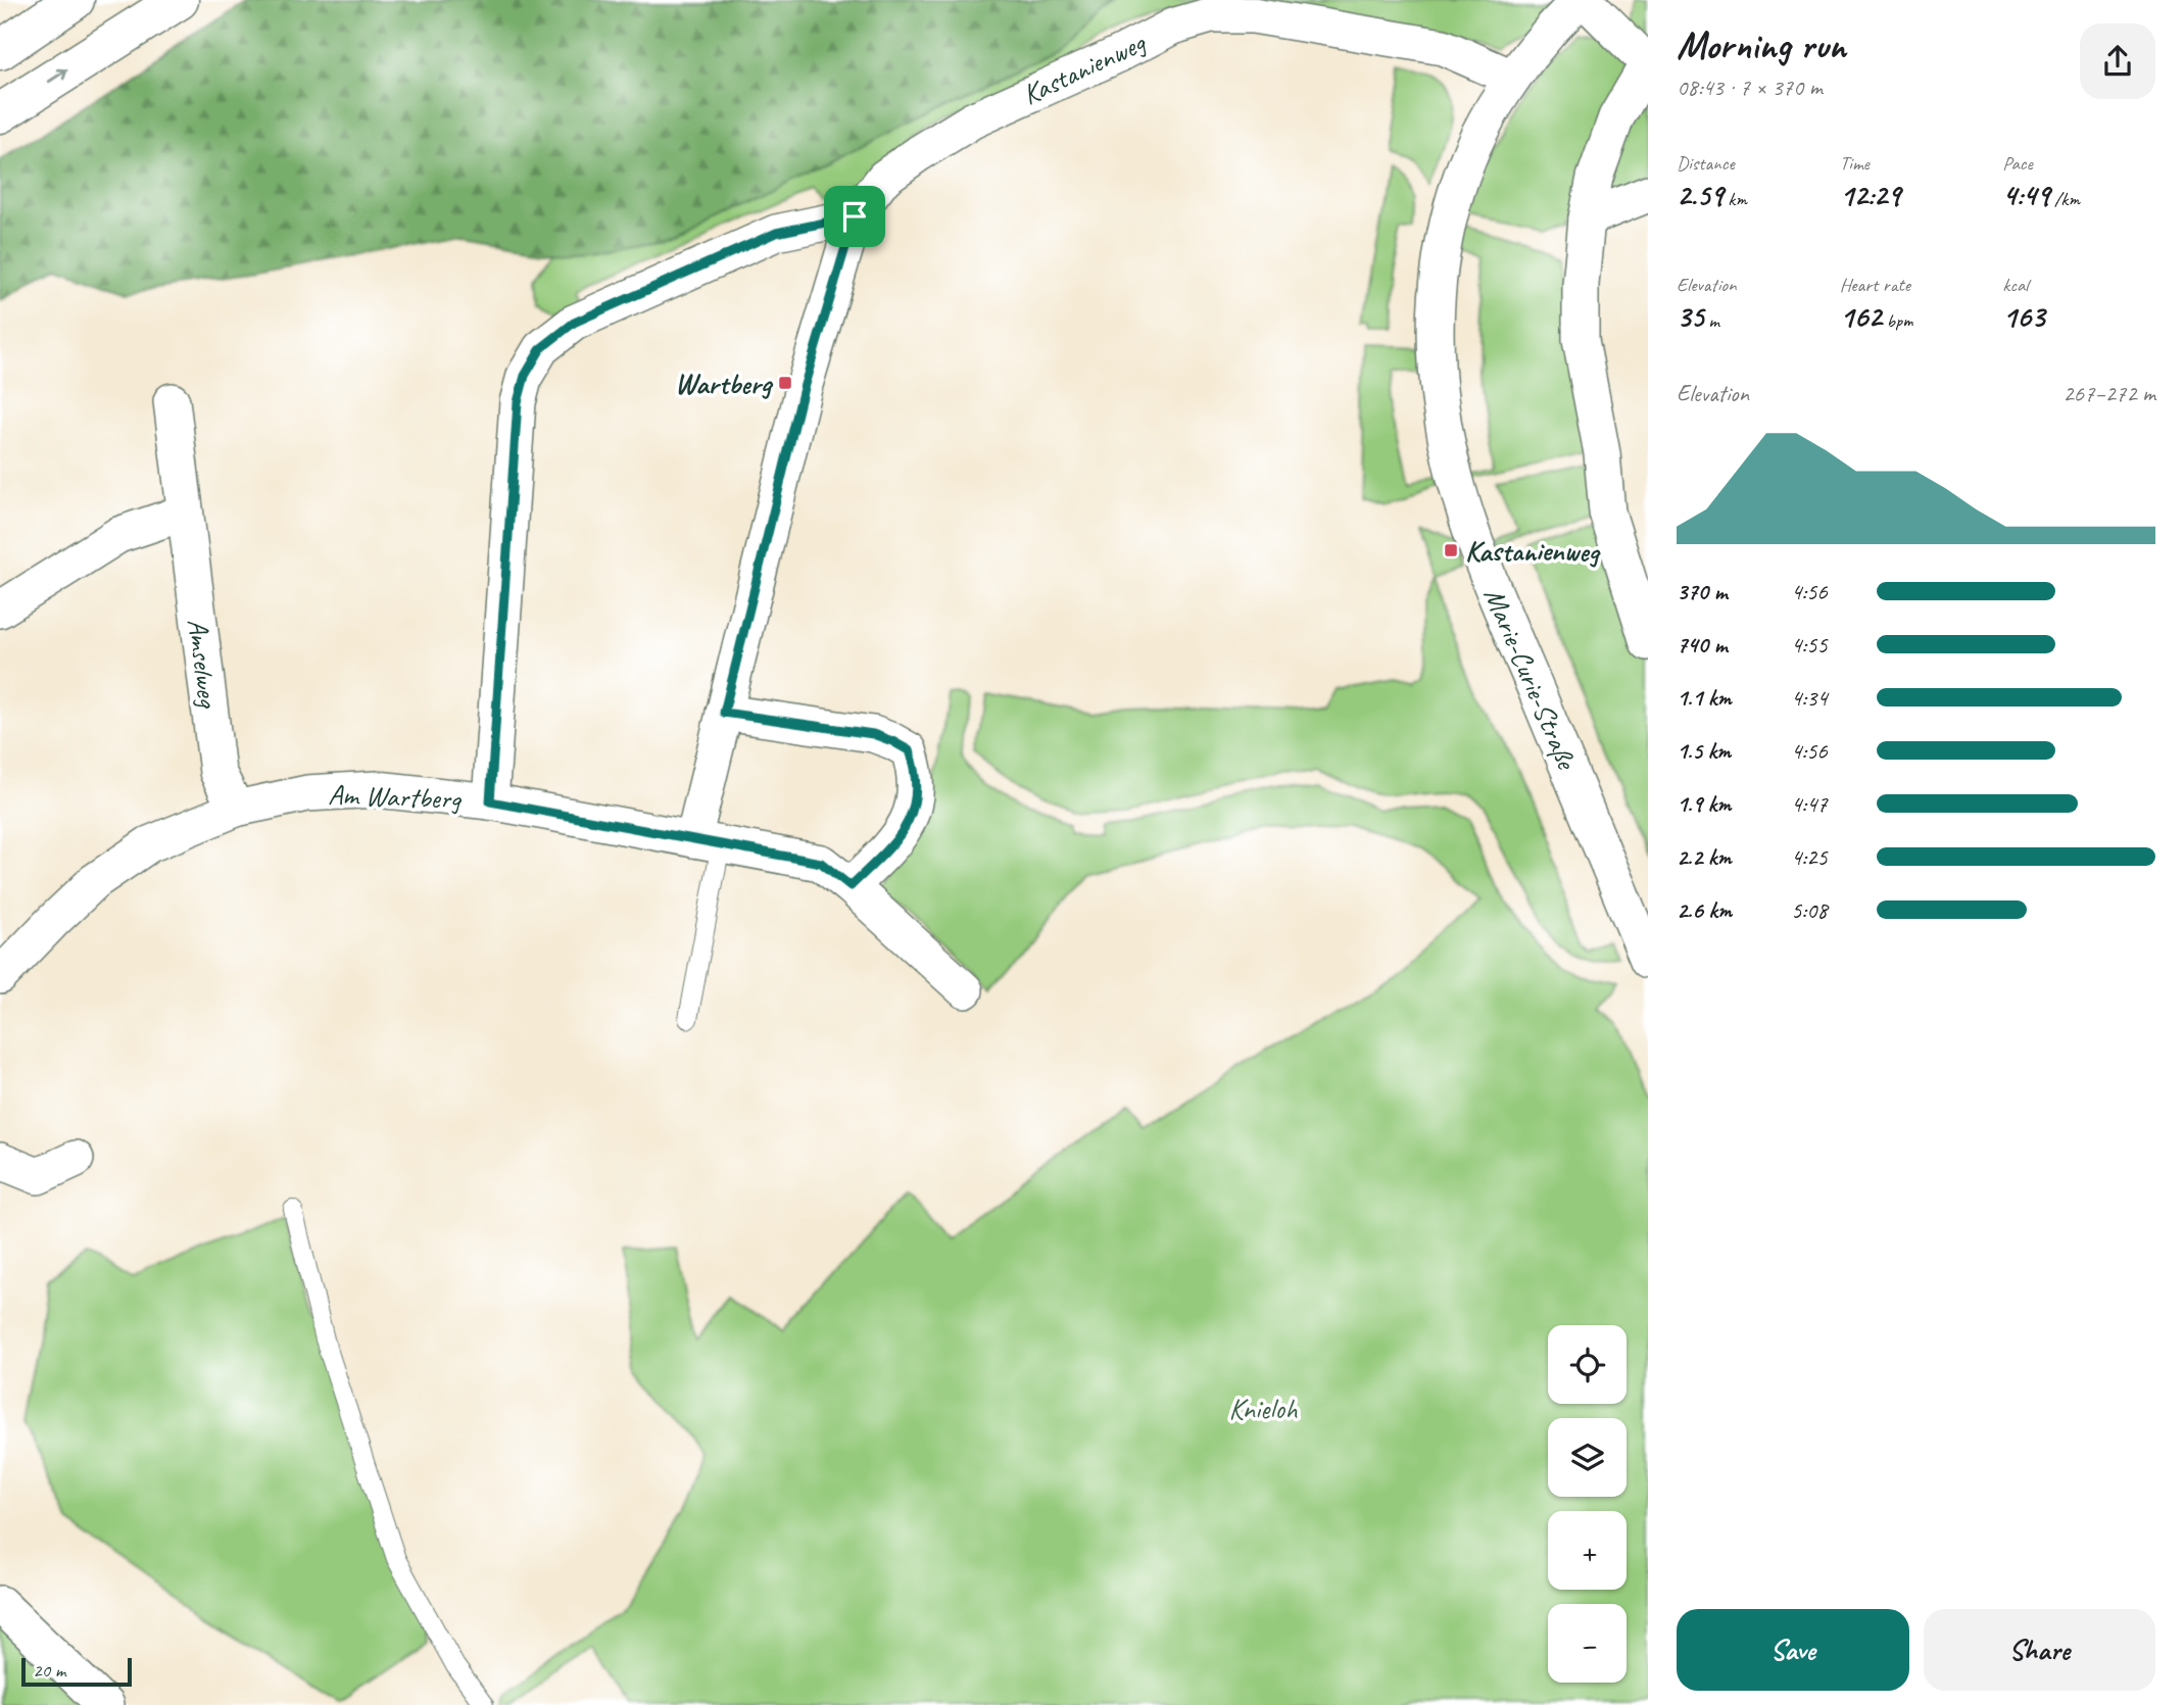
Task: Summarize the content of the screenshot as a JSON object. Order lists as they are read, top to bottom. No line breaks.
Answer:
{"streets":{"street":["Kastanienweg","Amselweg","Marie-Curie-Straße","Am Wartberg"]},"crossings":[["Kastanienweg","Marie-Curie-Straße"],["Kastanienweg","Am Wartberg"],["Amselweg","Am Wartberg"]],"parks":["Knieloh"],"places":{"transit":["Wartberg","Kastanienweg"]},"scale_bar":"20 m","page":{"heading":["Morning run","08:43 · 7 × 370 m"],"stats":[["Distance","2.59 km"],["Time","12:29"],["Pace","4:49 /km"],["Elevation","35 m"],["Heart rate","162 bpm"],["kcal","163"]],"chart":["Elevation","267–272 m"],"list":[{"name":"370 m","note":"4:56"},{"name":"740 m","note":"4:55"},{"name":"1.1 km","note":"4:34"},{"name":"1.5 km","note":"4:56"},{"name":"1.9 km","note":"4:47"},{"name":"2.2 km","note":"4:25"},{"name":"2.6 km","note":"5:08"}],"map_buttons":["+","−"],"buttons":["Save","Share"],"scale":"20 m"}}
